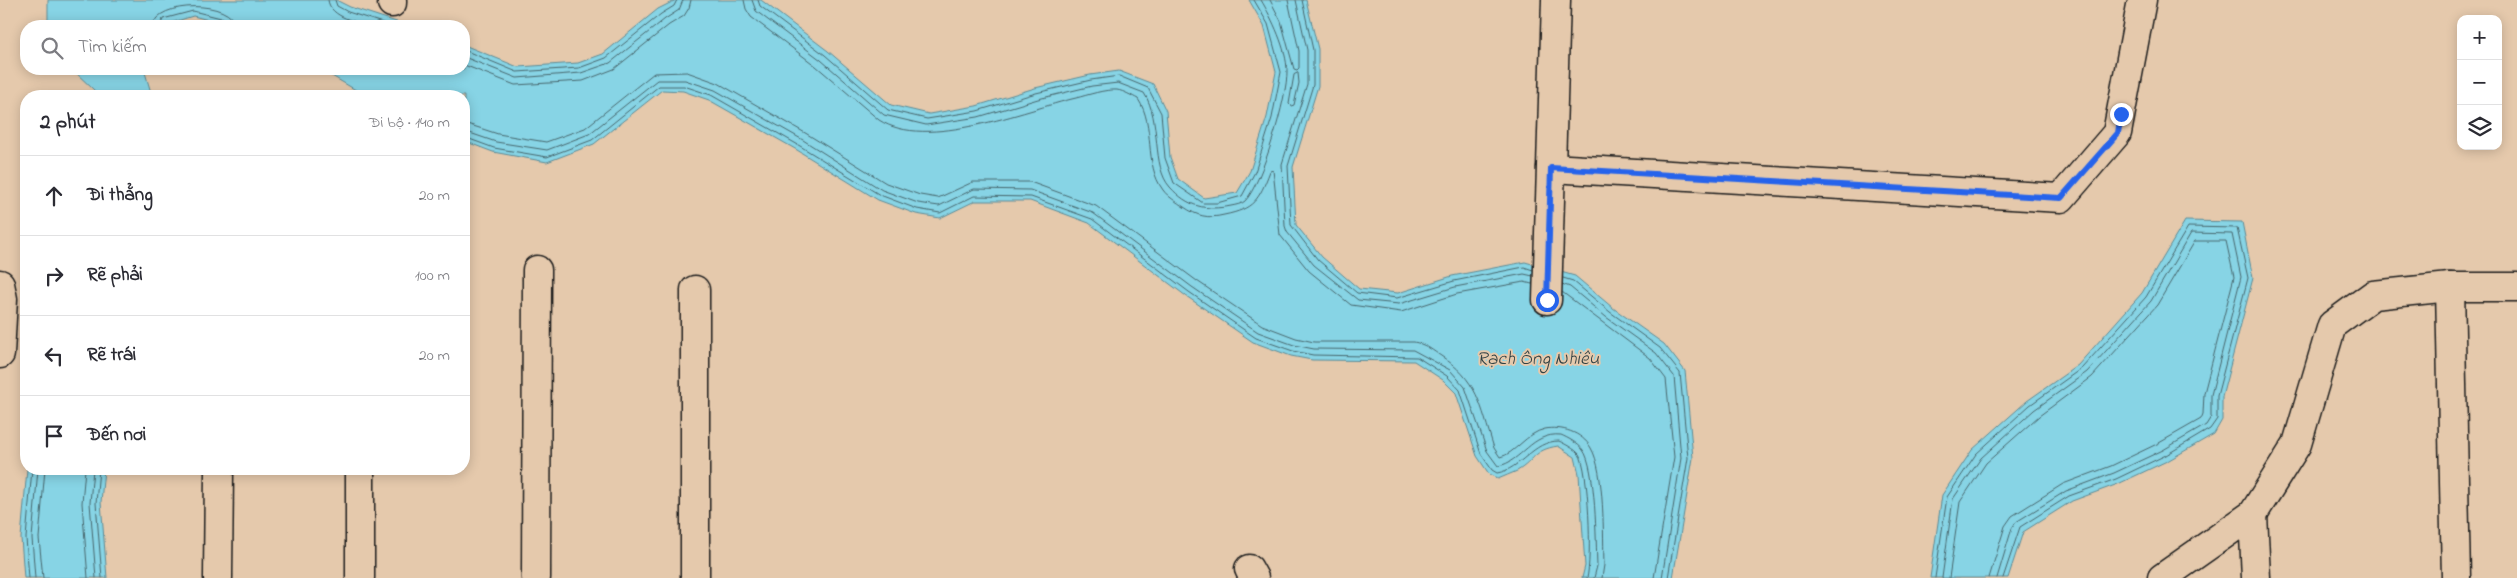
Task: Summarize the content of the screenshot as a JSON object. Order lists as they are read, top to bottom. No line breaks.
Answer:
{"water":["Rạch Ông Nhiêu"],"page":{"map_buttons":["+","−"],"search":"Tìm kiếm","heading":["2 phút","Đi bộ · 140 m"],"list":[["Đi thẳng","20 m"],["Rẽ phải","100 m"],["Rẽ trái","20 m"],"Đến nơi"]}}
